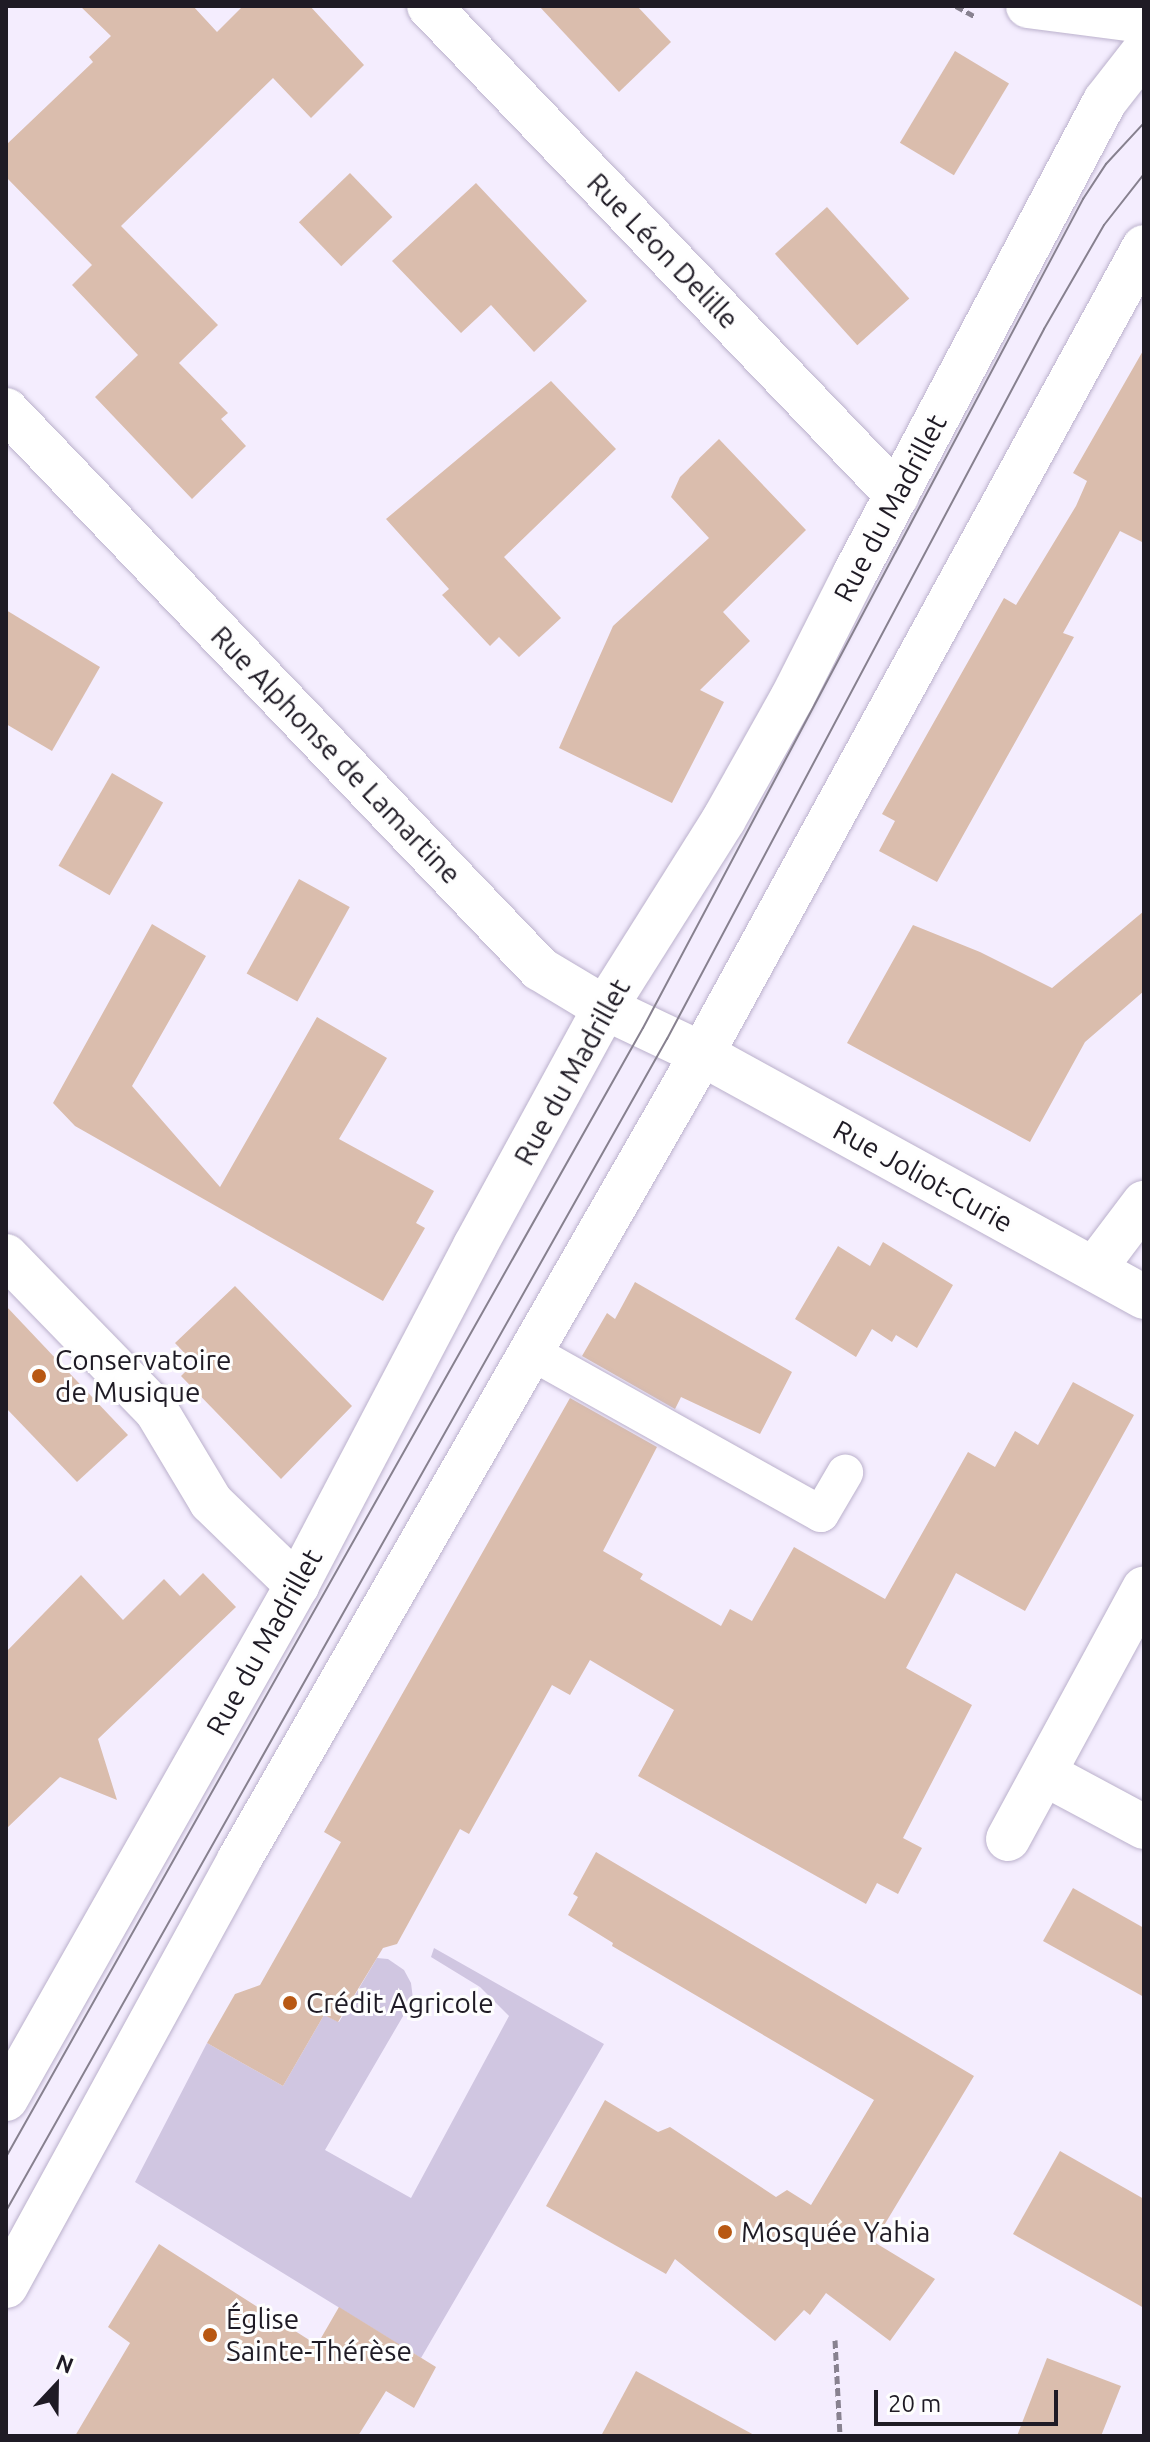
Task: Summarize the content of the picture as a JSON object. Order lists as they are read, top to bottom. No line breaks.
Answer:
{"streets":{"street":["Rue Léon Delille","Rue du Madrillet","Rue Alphonse de Lamartine","Rue Joliot-Curie"]},"crossings":[["Rue Léon Delille","Rue du Madrillet"],["Rue du Madrillet","Rue Alphonse de Lamartine"],["Rue Alphonse de Lamartine","Rue Joliot-Curie"]],"places":["Conservatoire de Musique","Crédit Agricole","Mosquée Yahia","Église Sainte-Thérèse"],"scale_bar":"20 m","north":"top"}
